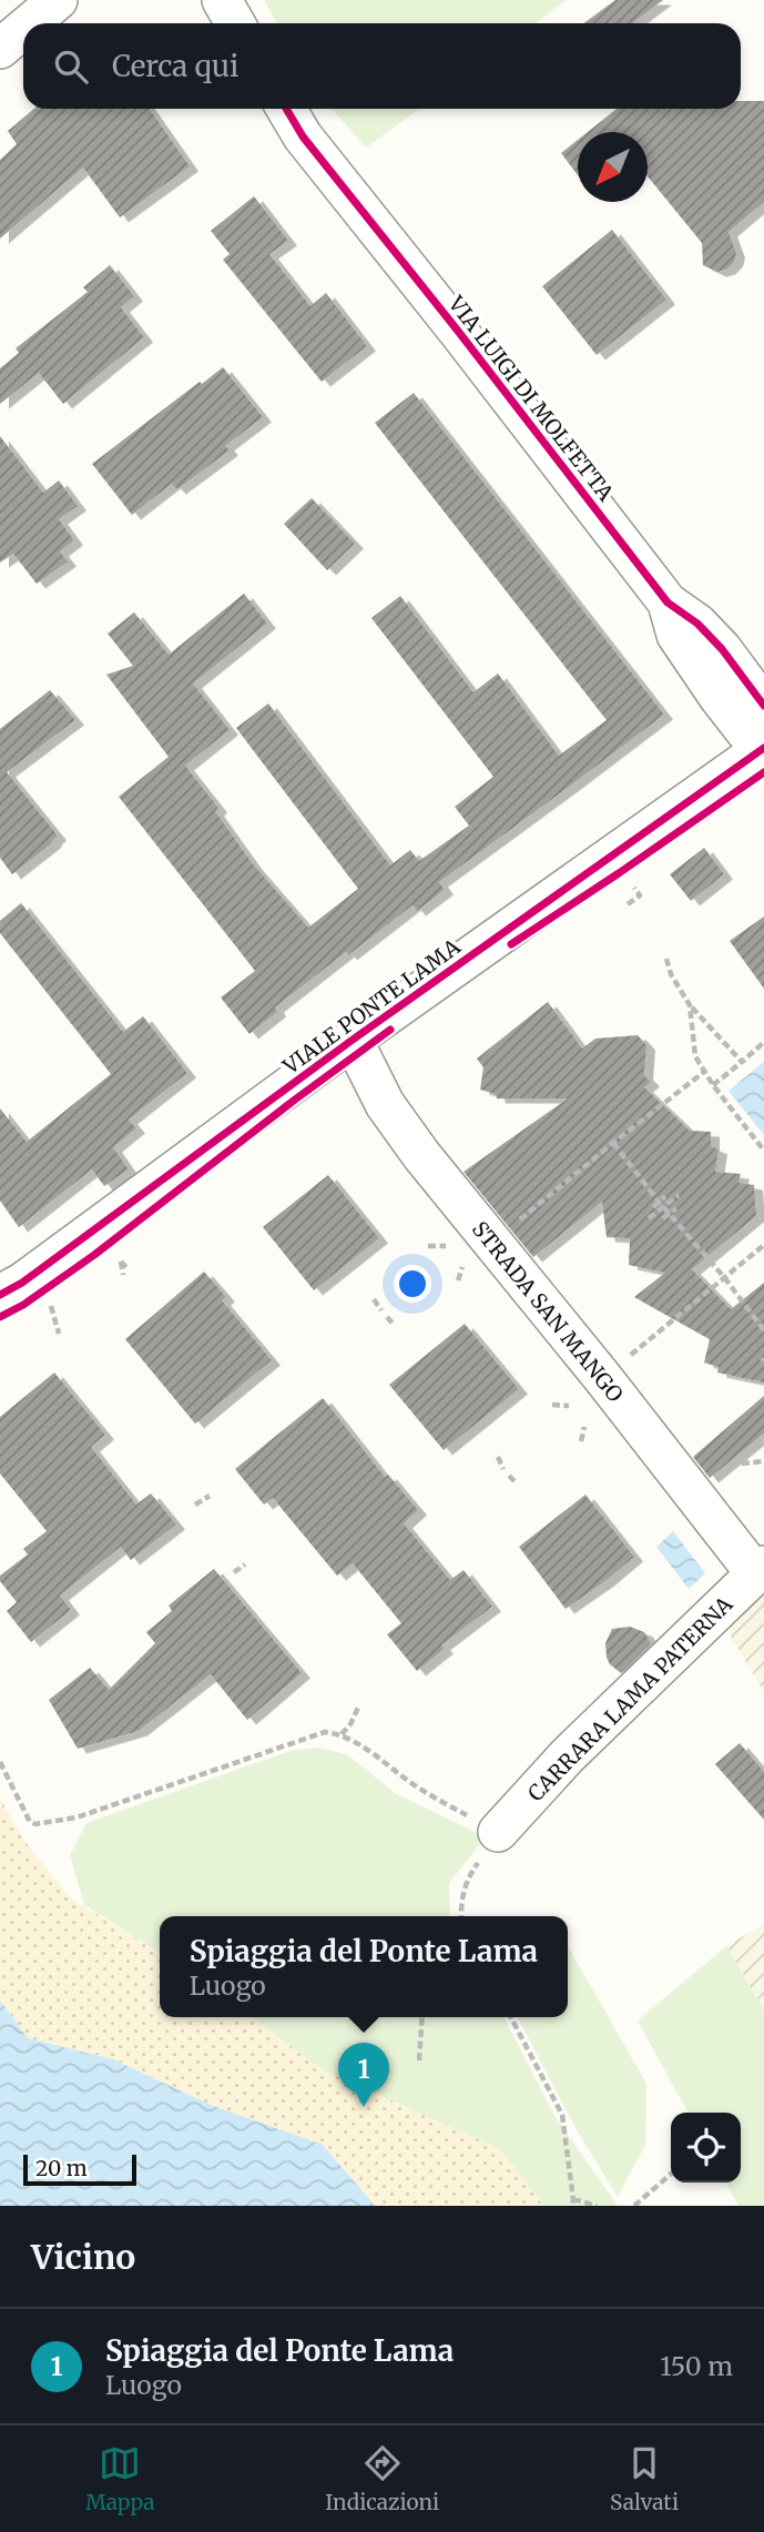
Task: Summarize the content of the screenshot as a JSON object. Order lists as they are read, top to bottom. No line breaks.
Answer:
{"streets":{"street":["VIA LUIGI DI MOLFETTA","VIALE PONTE LAMA","STRADA SAN MANGO","CARRARA LAMA PATERNA"]},"crossings":[["VIALE PONTE LAMA","STRADA SAN MANGO"],["STRADA SAN MANGO","CARRARA LAMA PATERNA"]],"scale_bar":"20 m","north":"bottom left","page":{"search":"Cerca qui","popup":["Spiaggia del Ponte Lama","Luogo"],"pins":"1","scale":"20 m","heading":"Vicino","list":[{"mark":"1","name":"Spiaggia del Ponte Lama","note":"Luogo","value":"150 m"}],"nav":["Mappa","Indicazioni","Salvati"]}}
